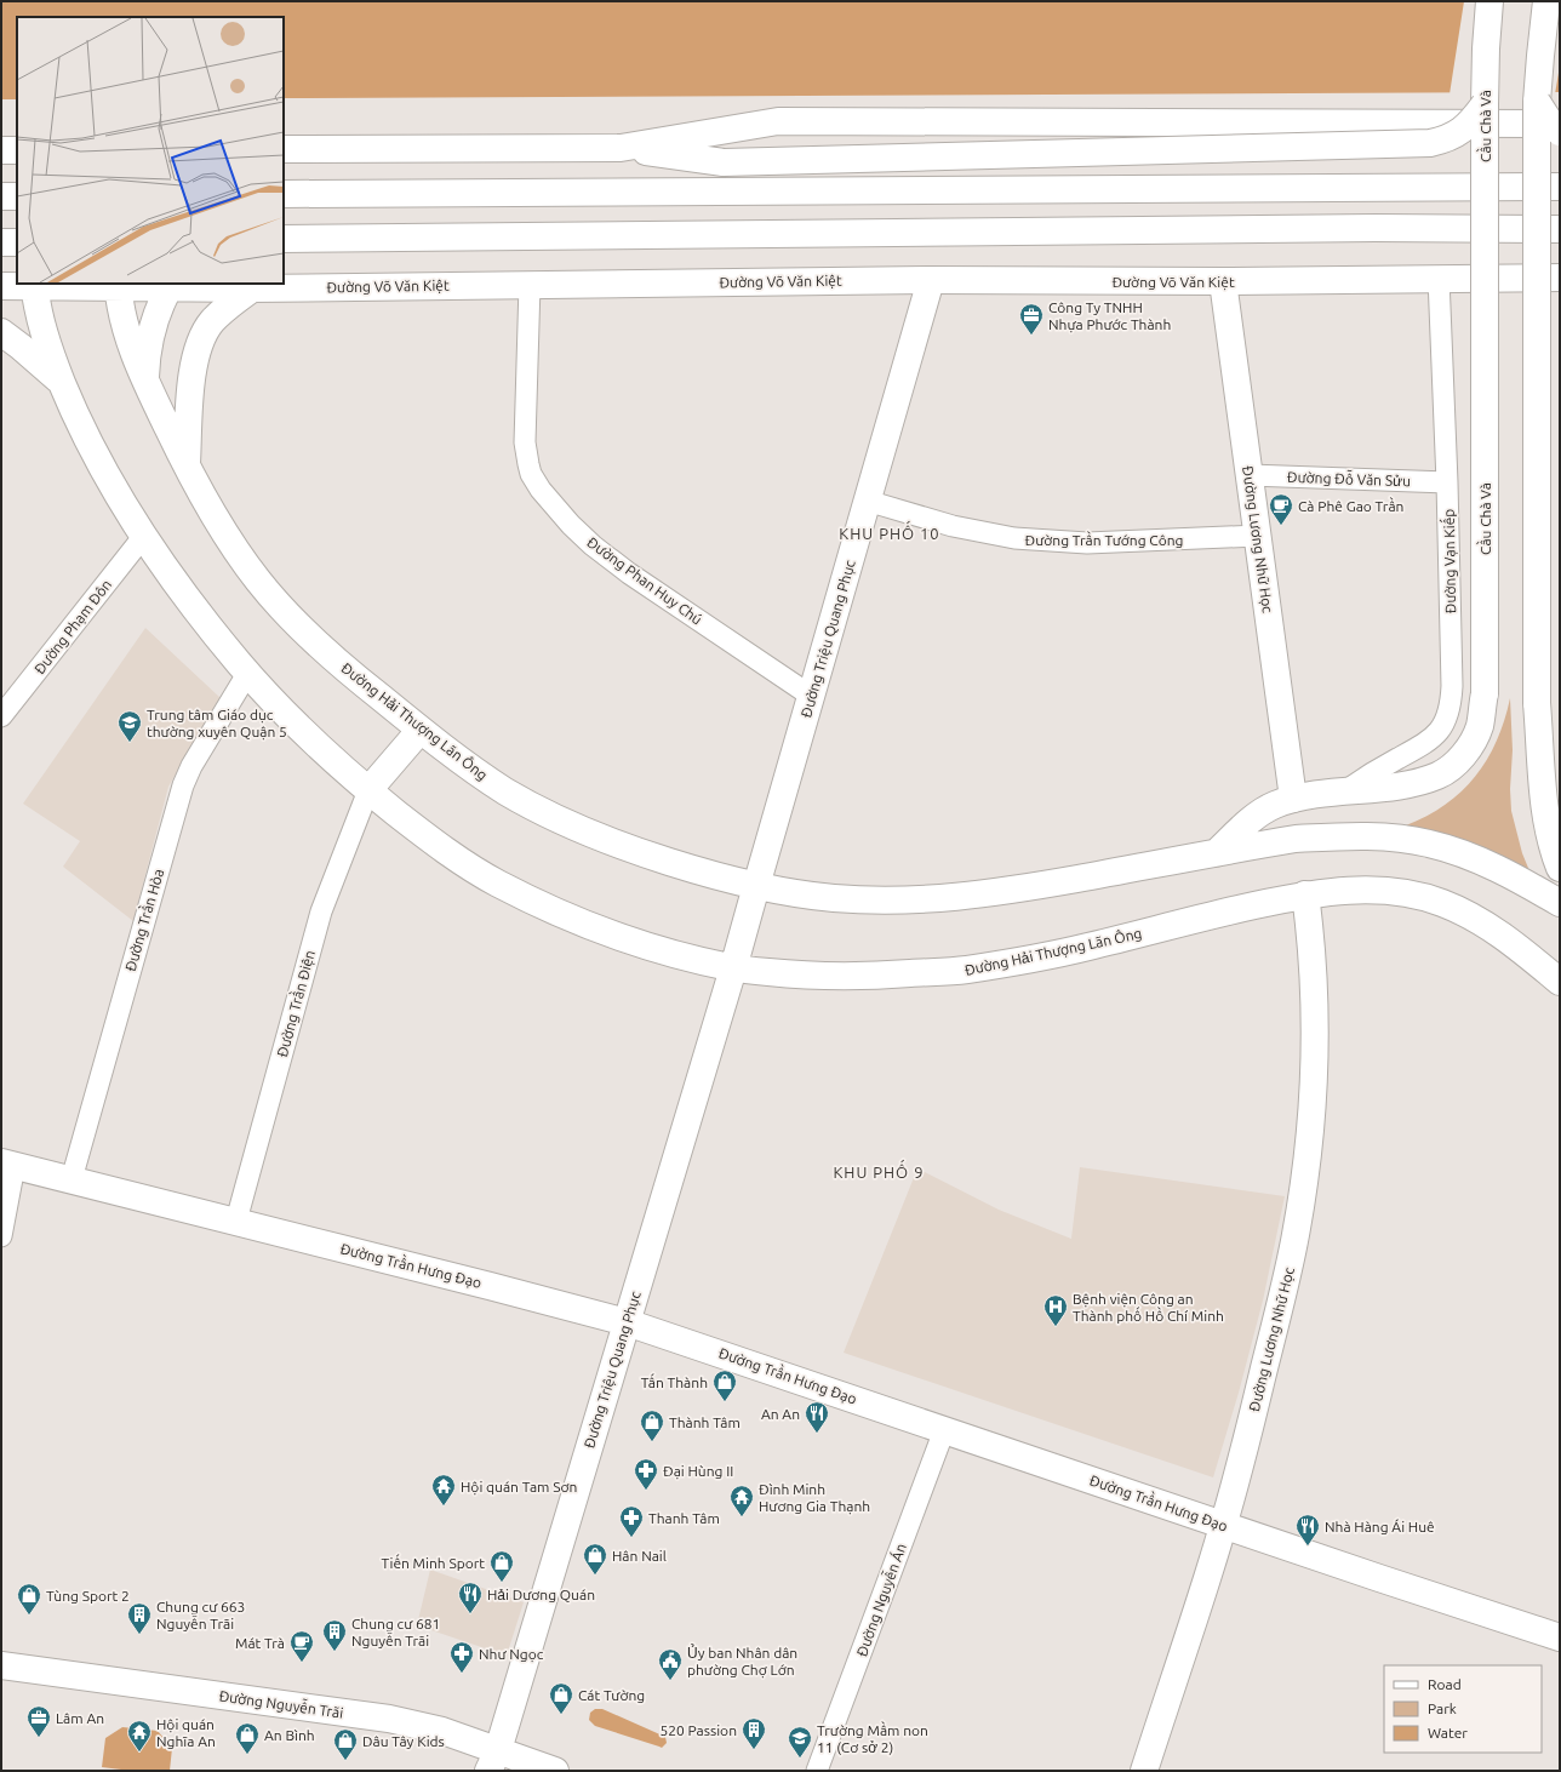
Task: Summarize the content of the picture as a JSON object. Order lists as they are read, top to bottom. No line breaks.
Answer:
{"streets":{"main road":["Cầu Chà Và","Đường Võ Văn Kiệt","Đường Lương Nhữ Học","Đường Triệu Quang Phục","Đường Hải Thượng Lãn Ông","Đường Trần Hưng Đạo","Đường Nguyễn Trãi"],"street":["Đường Đỗ Văn Sửu","Đường Trần Tướng Công","Đường Vạn Kiếp","Đường Phan Huy Chú","Đường Phạm Đôn","Đường Trần Hòa","Đường Trần Điện","Đường Nguyễn Án"]},"crossings":[["Cầu Chà Và","Đường Lương Nhữ Học"],["Cầu Chà Và","Đường Vạn Kiếp"],["Cầu Chà Và","Đường Hải Thượng Lãn Ông"],["Đường Võ Văn Kiệt","Đường Lương Nhữ Học"],["Đường Võ Văn Kiệt","Đường Vạn Kiếp"],["Đường Võ Văn Kiệt","Đường Phan Huy Chú"],["Đường Võ Văn Kiệt","Đường Triệu Quang Phục"],["Đường Võ Văn Kiệt","Đường Hải Thượng Lãn Ông"],["Đường Đỗ Văn Sửu","Đường Lương Nhữ Học"],["Đường Đỗ Văn Sửu","Đường Vạn Kiếp"],["Đường Trần Tướng Công","Đường Lương Nhữ Học"],["Đường Trần Tướng Công","Đường Triệu Quang Phục"],["Đường Lương Nhữ Học","Đường Hải Thượng Lãn Ông"],["Đường Lương Nhữ Học","Đường Trần Hưng Đạo"],["Đường Phan Huy Chú","Đường Triệu Quang Phục"],["Đường Phạm Đôn","Đường Hải Thượng Lãn Ông"],["Đường Triệu Quang Phục","Đường Hải Thượng Lãn Ông"],["Đường Triệu Quang Phục","Đường Trần Hưng Đạo"],["Đường Triệu Quang Phục","Đường Nguyễn Trãi"],["Đường Hải Thượng Lãn Ông","Đường Trần Hòa"],["Đường Hải Thượng Lãn Ông","Đường Trần Điện"],["Đường Trần Hòa","Đường Trần Hưng Đạo"],["Đường Trần Điện","Đường Trần Hưng Đạo"],["Đường Trần Hưng Đạo","Đường Nguyễn Án"]],"districts":["KHU PHỐ 10","KHU PHỐ 9"],"places":{"office":["Công Ty TNHH Nhựa Phước Thành","Lâm An"],"cafe":["Cà Phê Gao Trần","Mát Trà"],"school or university":["Trung tâm Giáo dục thường xuyên Quận 5","Trường Mầm non 11 (Cơ sở 2)"],"hospital":["Bệnh viện Công an Thành phố Hồ Chí Minh"],"shop":["Tấn Thành","Thành Tâm","Hân Nail","Tiến Minh Sport","Tùng Sport 2","Cát Tường","An Bình","Dâu Tây Kids"],"restaurant":["An An","Nhà Hàng Ái Huê","Hải Dương Quán"],"pharmacy":["Đại Hùng II","Thanh Tâm","Như Ngọc"],"temple":["Hội quán Tam Sơn","Đình Minh Hương Gia Thạnh","Hội quán Nghĩa An"],"building":["Chung cư 663 Nguyễn Trãi","Chung cư 681 Nguyễn Trãi","520 Passion"],"public building":["Ủy ban Nhân dân phường Chợ Lớn"]},"legend":["Road","Park","Water"]}
